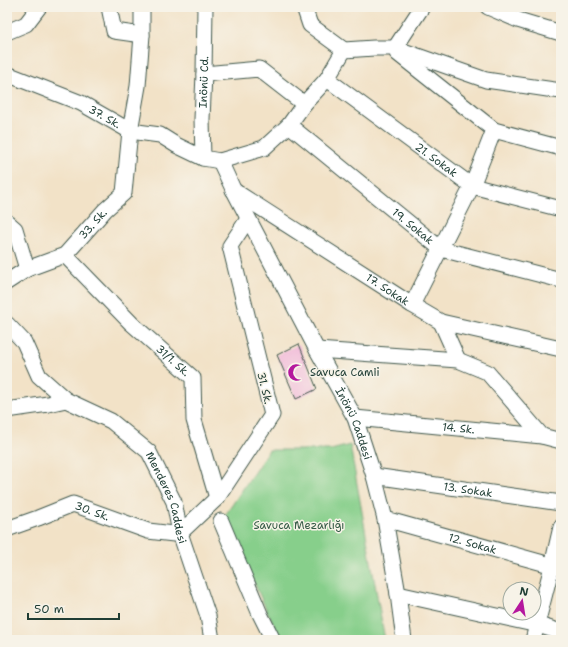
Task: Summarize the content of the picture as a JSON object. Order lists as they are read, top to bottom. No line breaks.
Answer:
{"streets":{"street":["Inönü Cd.","37. Sk.","21. Sokak","33. Sk.","19. Sokak","17. Sokak","31/1. Sk.","31. Sk.","İnönü Caddesi","14. Sk.","13. Sokak","Menderes Caddesi","30. Sk.","12. Sokak"]},"crossings":[["Inönü Cd.","37. Sk."],["37. Sk.","33. Sk."],["37. Sk.","İnönü Caddesi"],["33. Sk.","31/1. Sk."],["17. Sokak","İnönü Caddesi"],["31/1. Sk.","31. Sk."],["31. Sk.","İnönü Caddesi"],["31. Sk.","Menderes Caddesi"],["31. Sk.","30. Sk."],["İnönü Caddesi","14. Sk."],["İnönü Caddesi","13. Sokak"],["İnönü Caddesi","12. Sokak"],["Menderes Caddesi","30. Sk."]],"parks":["Savuca Mezarlığı"],"places":{"mosque":["Savuca Camii"]},"scale_bar":"50 m","north":"top"}
